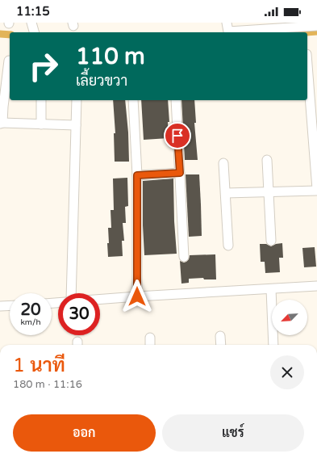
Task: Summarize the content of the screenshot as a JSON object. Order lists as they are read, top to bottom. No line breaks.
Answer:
{"north":"bottom left","page":{"status":"11:15","turn":["110 m","เลี้ยวขวา"],"speed":"20 km/h","limit":"30","heading":["1 นาที","180 m · 11:16"],"buttons":["ออก","แชร์"]}}
